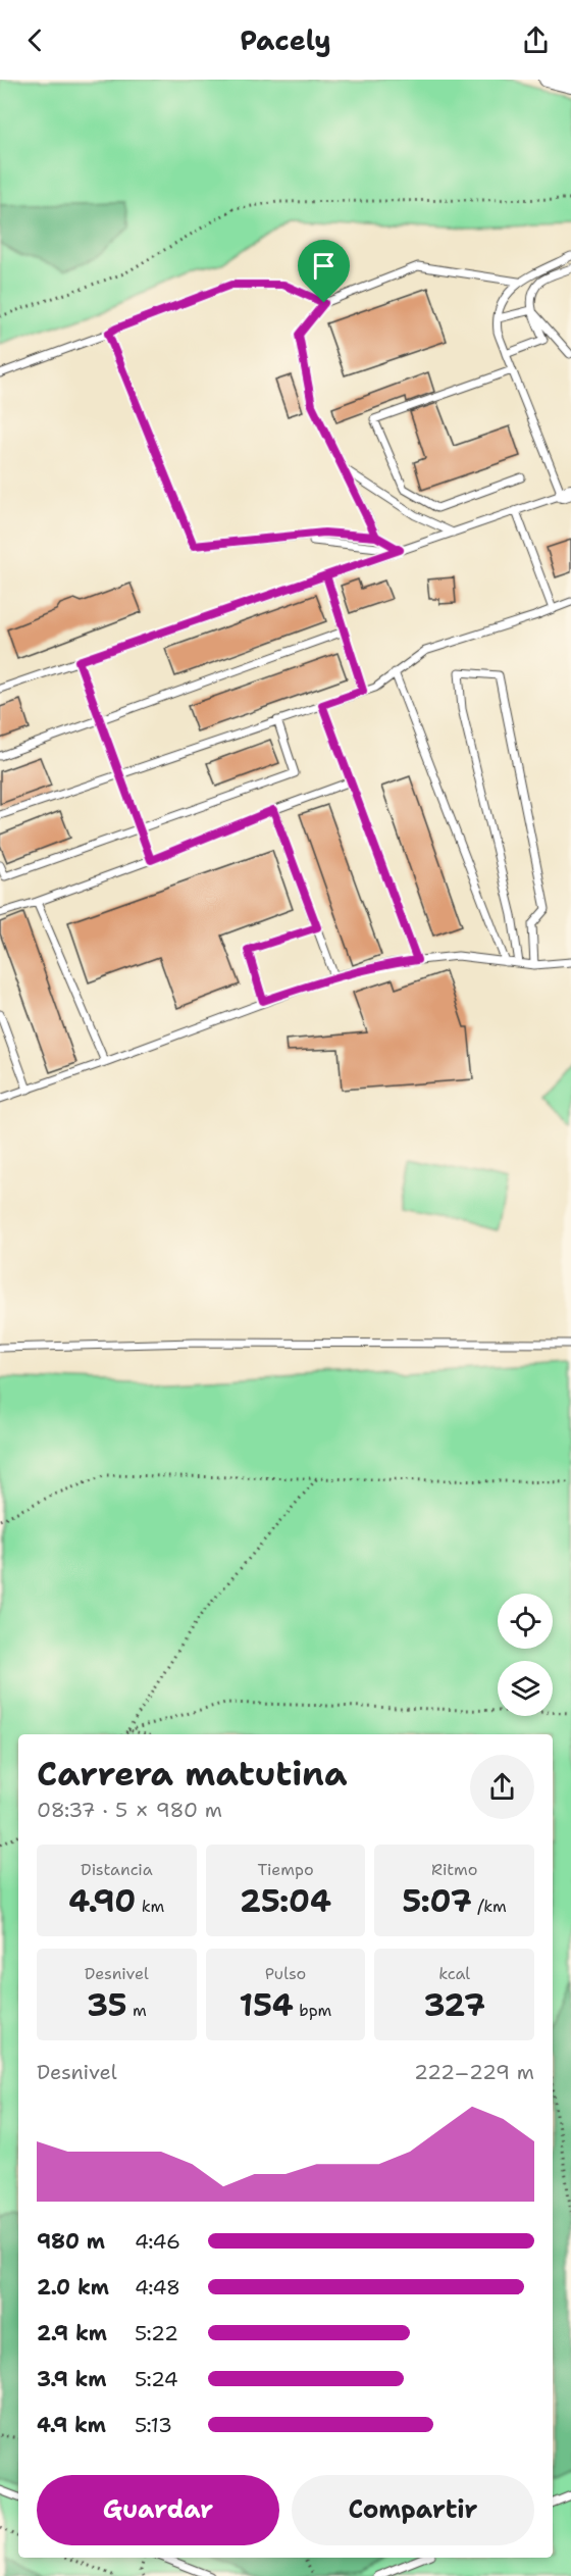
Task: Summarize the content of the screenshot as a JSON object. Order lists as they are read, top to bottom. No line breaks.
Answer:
{"page":{"header":"Pacely","heading":["Carrera matutina","08:37 · 5 × 980 m"],"stats":[["Distancia","4.90 km"],["Tiempo","25:04"],["Ritmo","5:07 /km"],["Desnivel","35 m"],["Pulso","154 bpm"],["kcal","327"]],"chart":["Desnivel","222–229 m"],"list":[{"name":"980 m","note":"4:46"},{"name":"2.0 km","note":"4:48"},{"name":"2.9 km","note":"5:22"},{"name":"3.9 km","note":"5:24"},{"name":"4.9 km","note":"5:13"}],"buttons":["Guardar","Compartir"]}}
